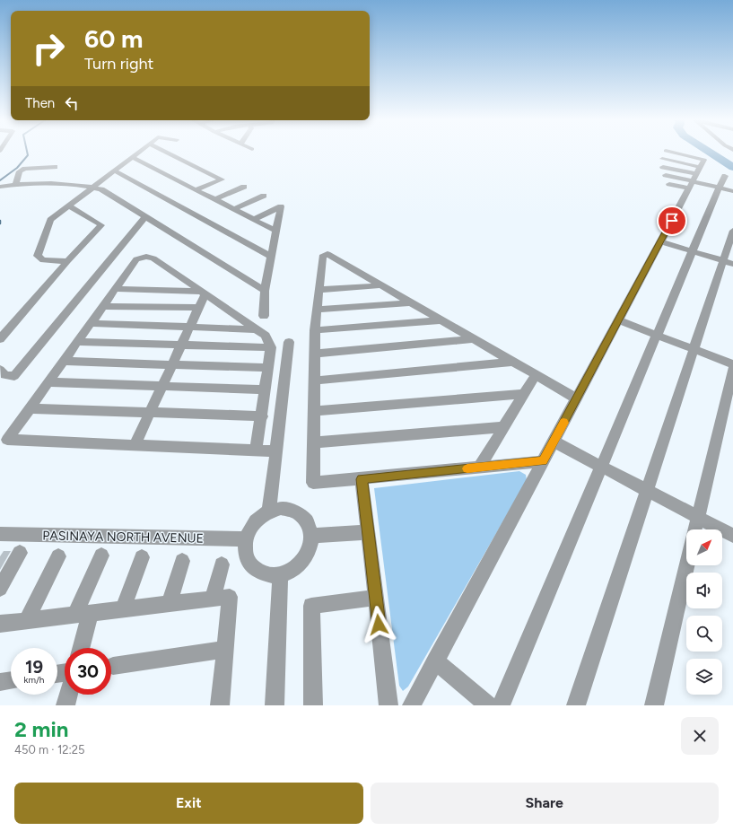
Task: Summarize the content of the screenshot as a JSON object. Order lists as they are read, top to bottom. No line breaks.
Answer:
{"streets":{"street":["PASINAYA NORTH AVENUE"]},"north":"top right","page":{"turn":["60 m","Turn right"],"then":"Then","speed":"19 km/h","limit":"30","heading":["2 min","450 m · 12:25"],"buttons":["Exit","Share"]}}
